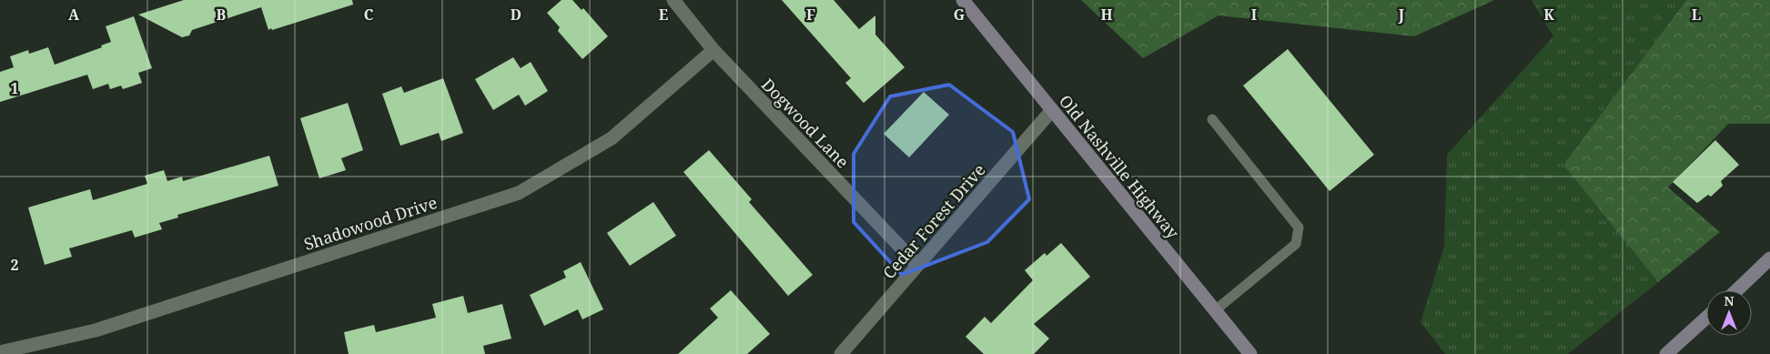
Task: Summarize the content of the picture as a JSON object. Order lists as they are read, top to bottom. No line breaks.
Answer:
{"streets":{"main road":["Old Nashville Highway"],"street":["Dogwood Lane","Cedar Forest Drive","Shadowood Drive"]},"crossings":[["Dogwood Lane","Cedar Forest Drive"],["Dogwood Lane","Shadowood Drive"],["Old Nashville Highway","Cedar Forest Drive"]],"north":"top","grid":{"columns":["A","B","C","D","E","F","G","H","I","J","K","L"],"rows":["1","2"]}}
